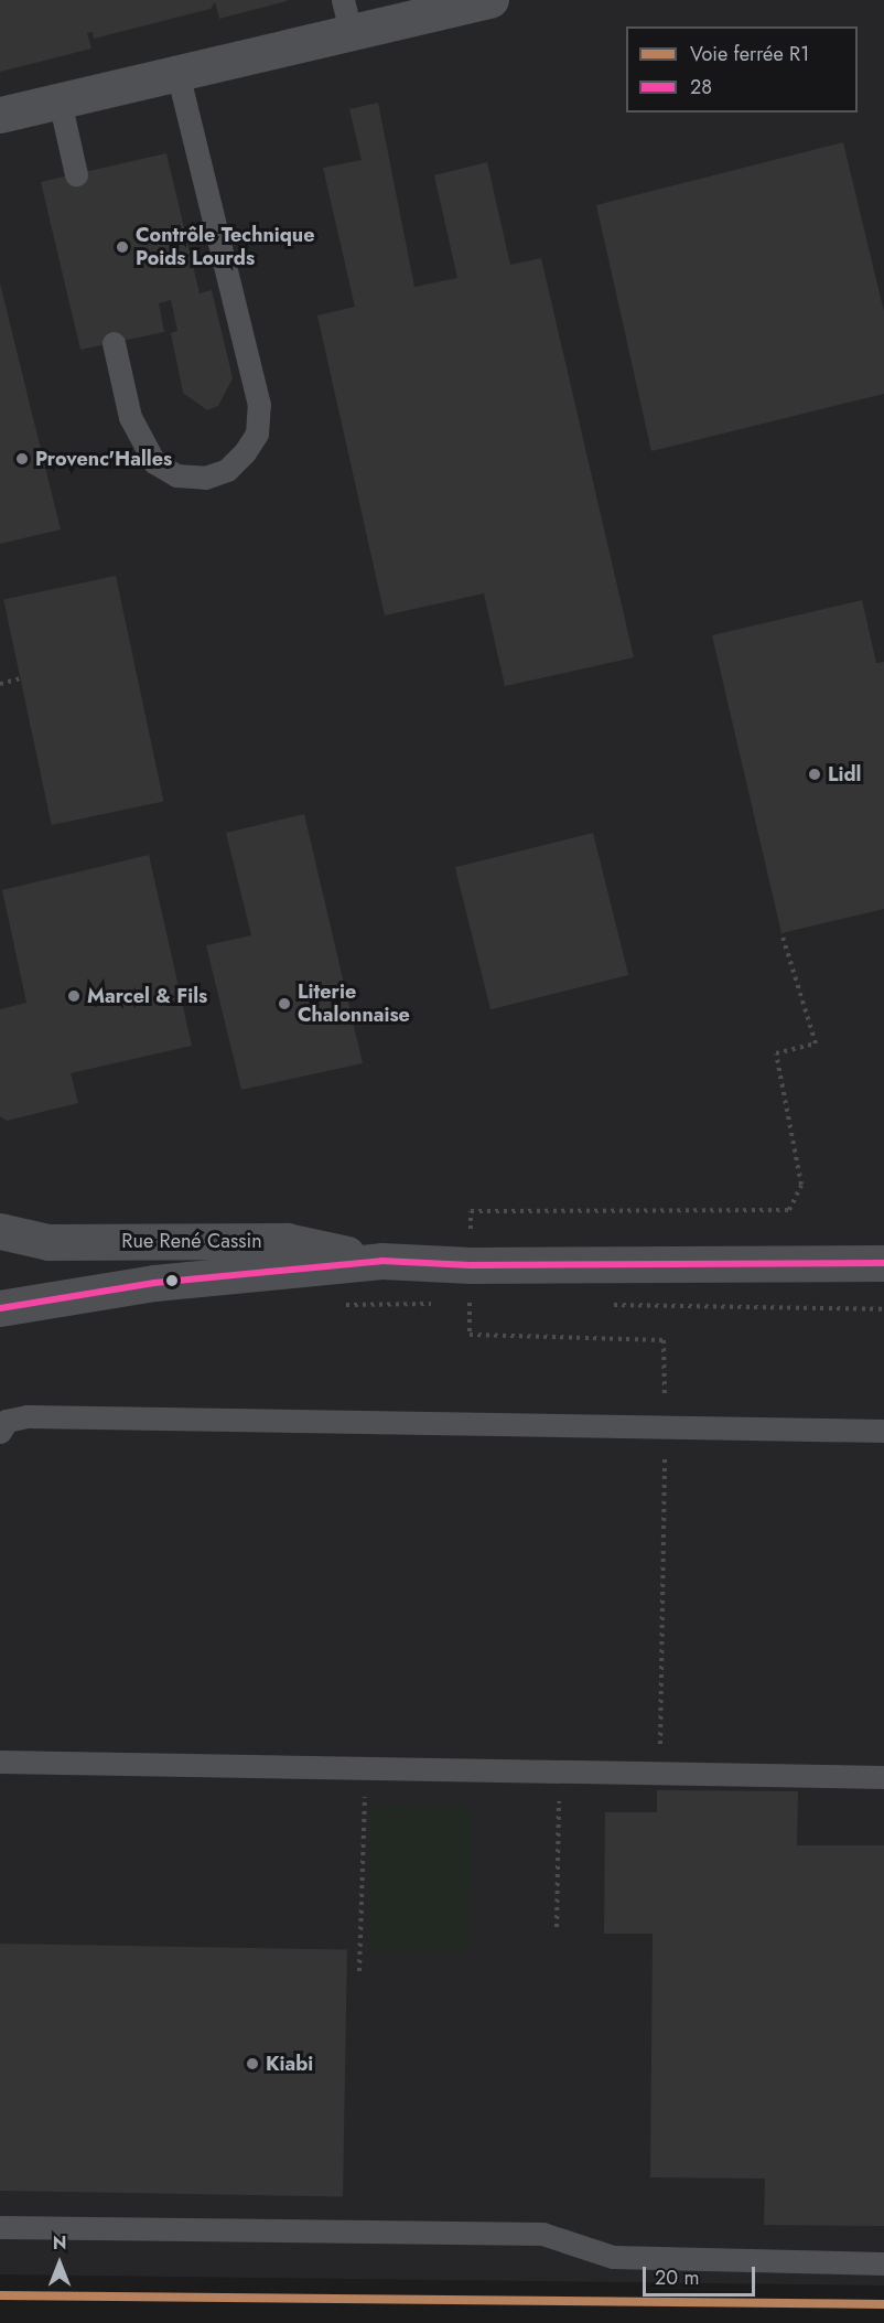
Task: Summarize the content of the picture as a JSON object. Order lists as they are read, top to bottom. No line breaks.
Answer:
{"streets":{"main road":["Rue René Cassin"]},"places":["Contrôle Technique Poids Lourds","Provenc'Halles","Lidl","Marcel & Fils","Literie Chalonnaise","Kiabi"],"lines":["transit line 28","rail line R1"],"legend":["Voie ferrée R1","28"],"scale_bar":"20 m","north":"top"}
